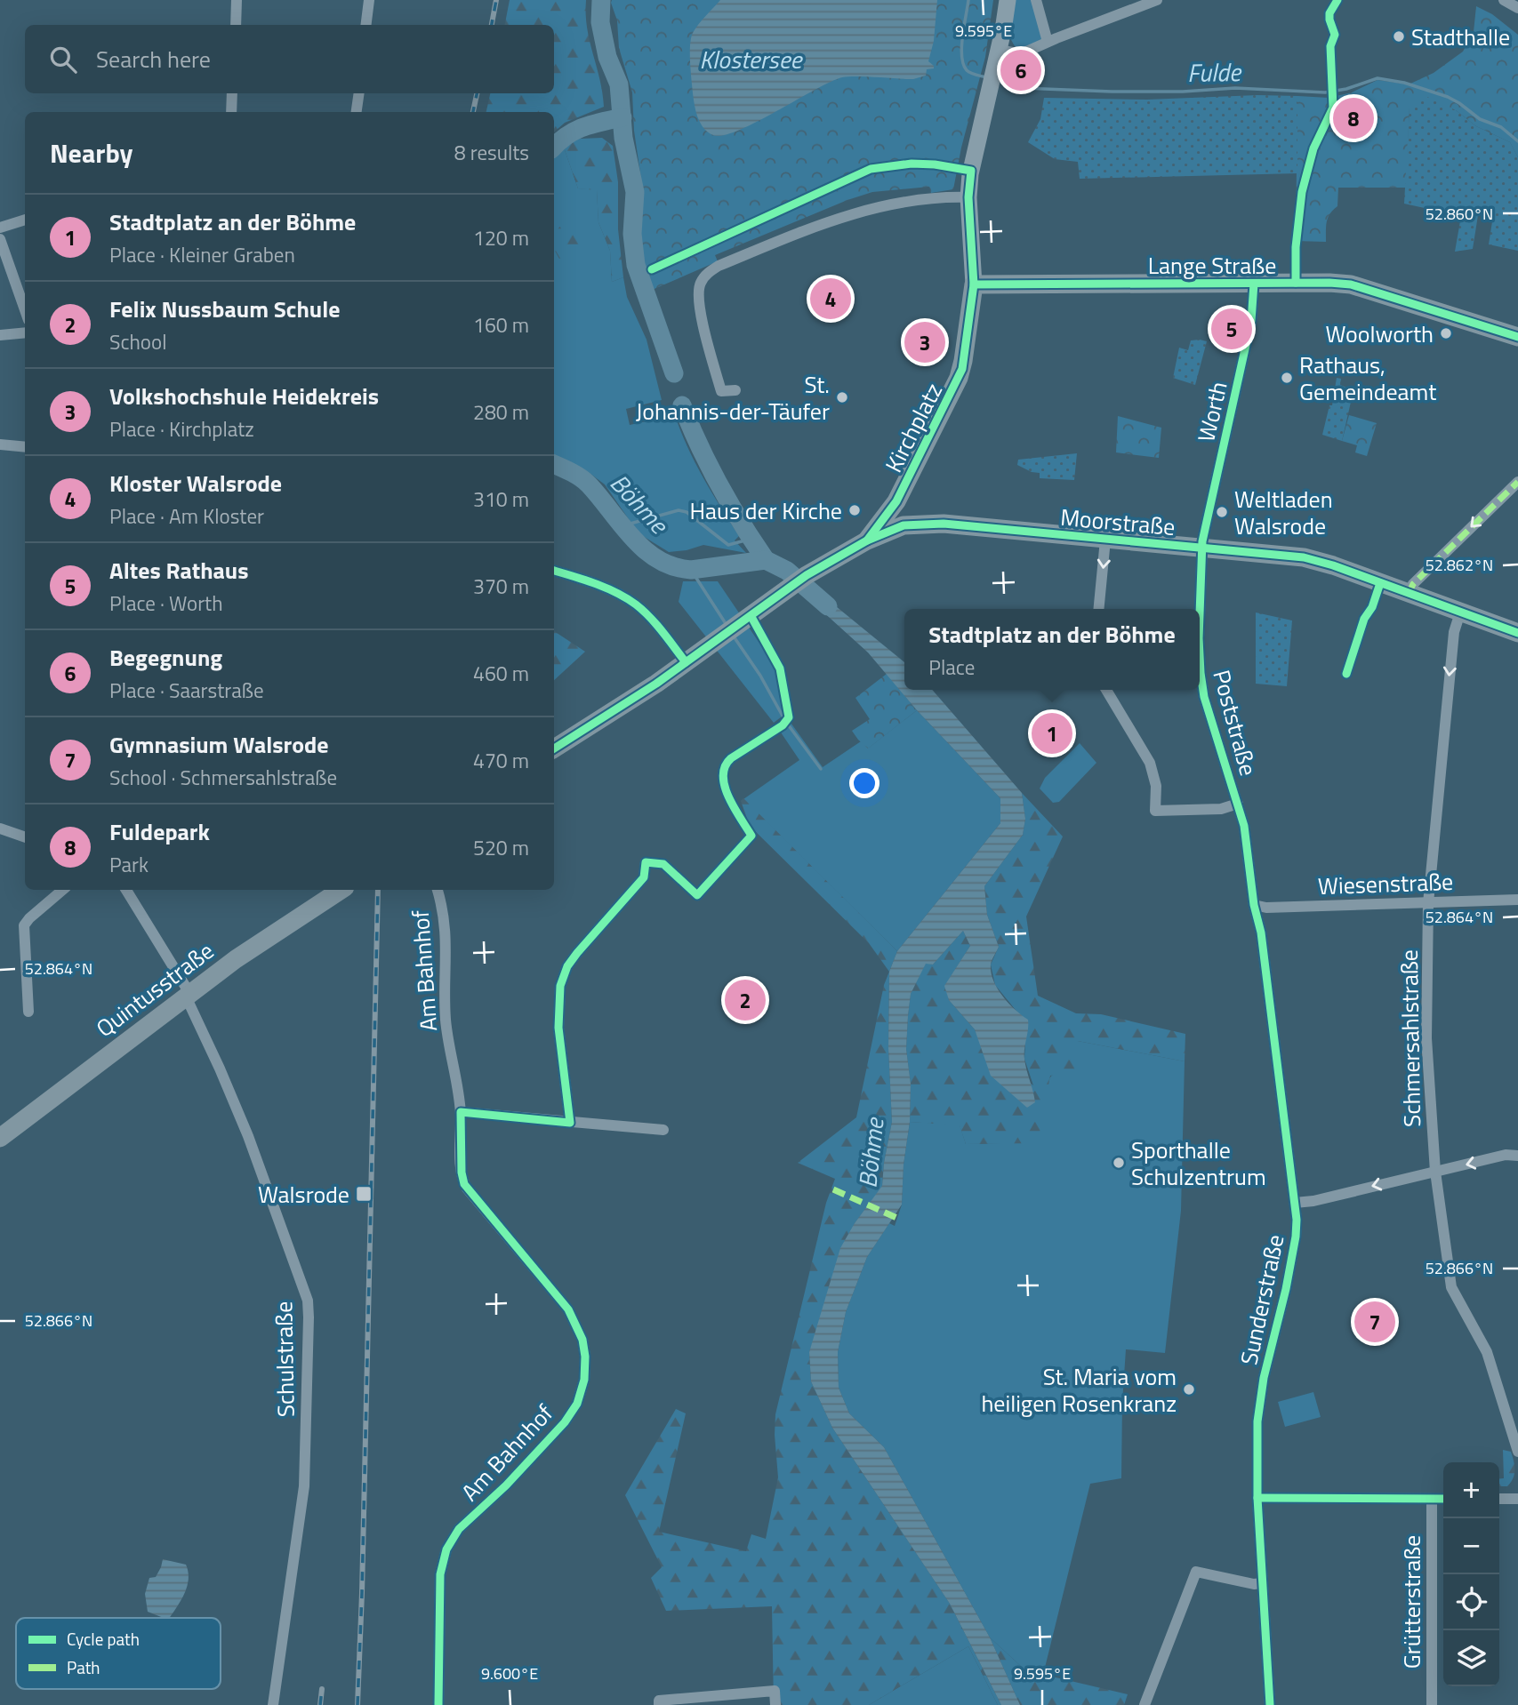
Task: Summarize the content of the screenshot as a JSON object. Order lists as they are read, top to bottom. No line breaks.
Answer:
{"streets":{"main road":["Lange Straße","Kirchplatz","Moorstraße","Quintusstraße"],"street":["Worth","Poststraße","Wiesenstraße","Am Bahnhof","Schmersahlstraße","Sunderstraße","Schulstraße","Grütterstraße"]},"crossings":[["Lange Straße","Worth"],["Lange Straße","Kirchplatz"],["Worth","Moorstraße"],["Worth","Poststraße"],["Moorstraße","Poststraße"],["Moorstraße","Schmersahlstraße"],["Poststraße","Wiesenstraße"],["Poststraße","Sunderstraße"],["Wiesenstraße","Schmersahlstraße"],["Wiesenstraße","Sunderstraße"],["Quintusstraße","Schulstraße"]],"water":["Klostersee","Fulde","Böhme"],"places":{"other":["Stadthalle","Woolworth","Rathaus, Gemeindeamt","St. Johannis-der-Täufer","Haus der Kirche","Weltladen Walsrode","Sporthalle Schulzentrum","St. Maria vom heiligen Rosenkranz"],"transit":["Walsrode"]},"legend":["Cycle path","Path"],"page":{"search":"Search here","pins":["6","8","4","5","3","1","2","7"],"heading":["Nearby","8 results"],"list":[{"mark":"1","name":"Stadtplatz an der Böhme","note":"Place · Kleiner Graben","value":"120 m"},{"mark":"2","name":"Felix Nussbaum Schule","note":"School","value":"160 m"},{"mark":"3","name":"Volkshochshule Heidekreis","note":"Place · Kirchplatz","value":"280 m"},{"mark":"4","name":"Kloster Walsrode","note":"Place · Am Kloster","value":"310 m"},{"mark":"5","name":"Altes Rathaus","note":"Place · Worth","value":"370 m"},{"mark":"6","name":"Begegnung","note":"Place · Saarstraße","value":"460 m"},{"mark":"7","name":"Gymnasium Walsrode","note":"School · Schmersahlstraße","value":"470 m"},{"mark":"8","name":"Fuldepark","note":"Park","value":"520 m"}],"popup":["Stadtplatz an der Böhme","Place"],"map_buttons":["+","−"]},"coordinates":["9.595°E","52.860°N","52.862°N","52.864°N","52.866°N","9.600°E"]}
